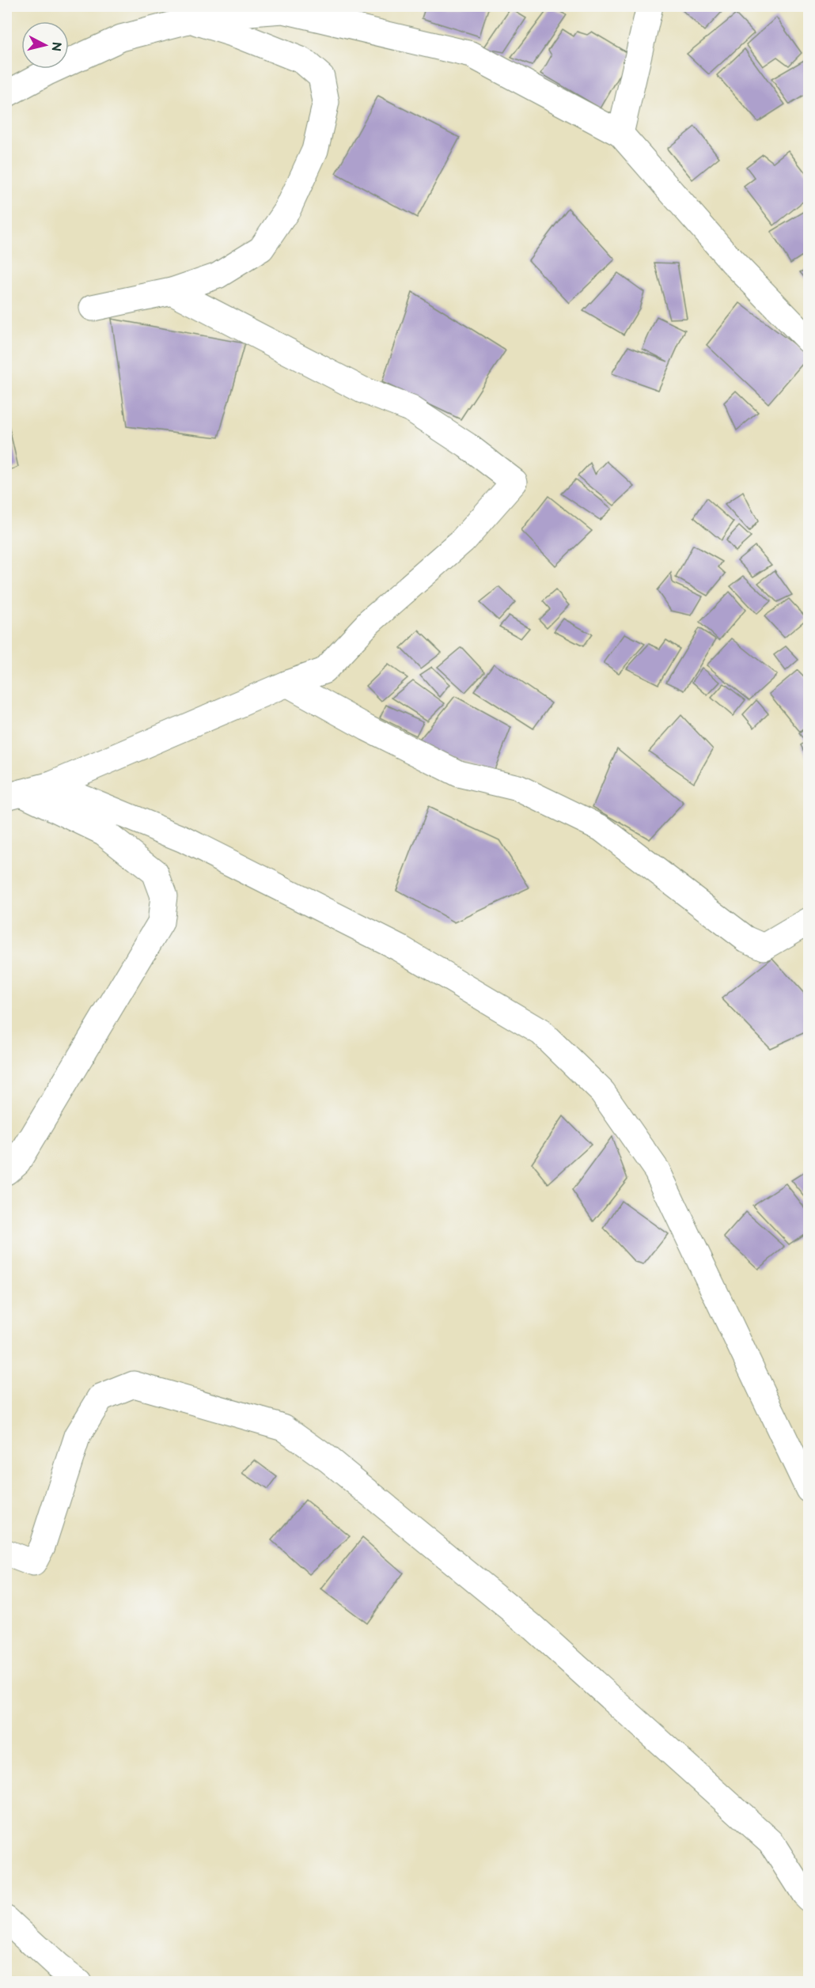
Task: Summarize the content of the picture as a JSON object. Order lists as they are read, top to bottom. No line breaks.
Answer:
{"north":"right"}
